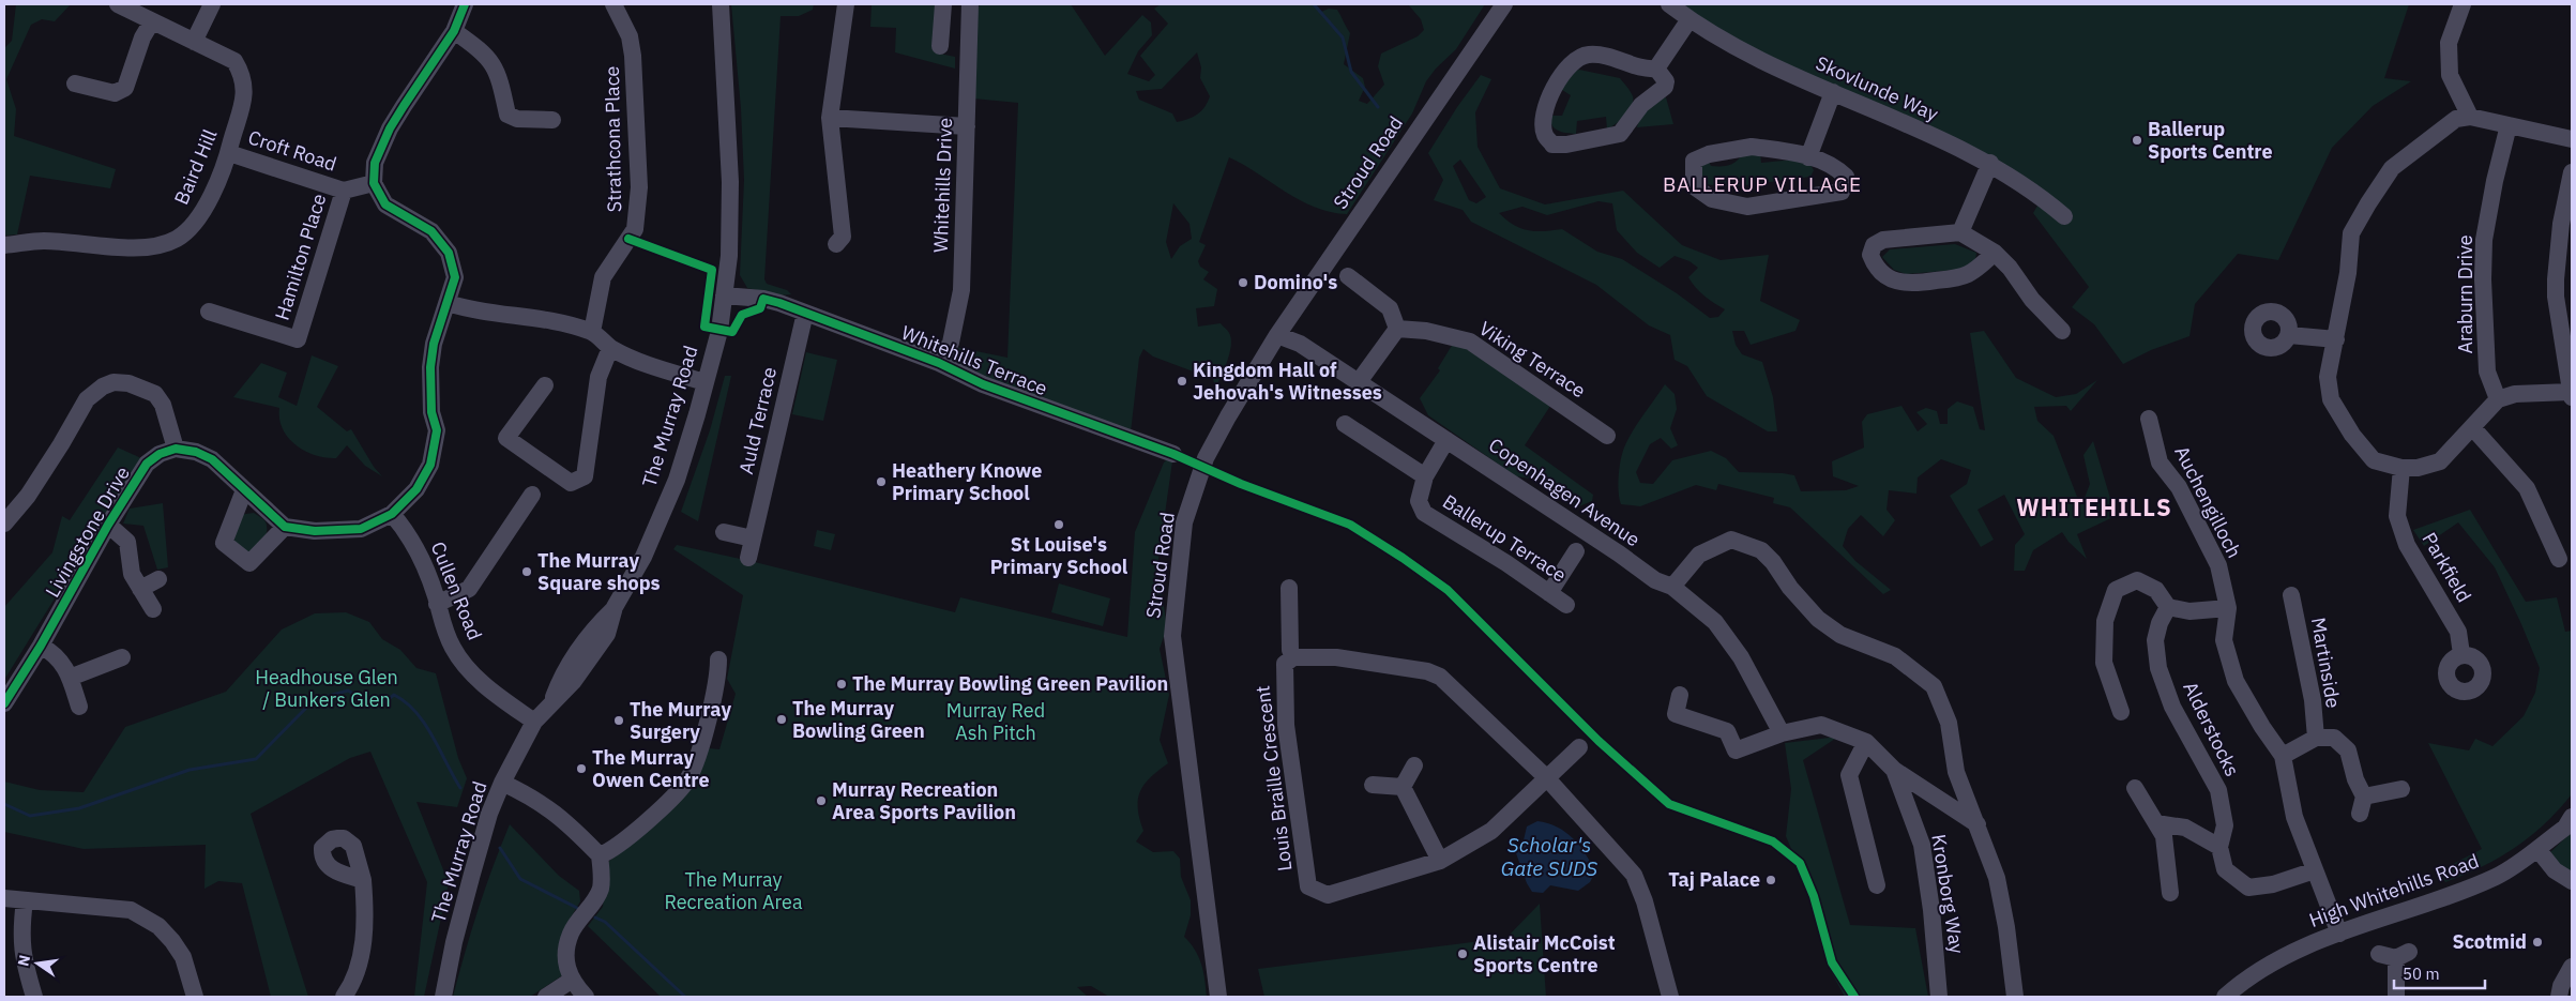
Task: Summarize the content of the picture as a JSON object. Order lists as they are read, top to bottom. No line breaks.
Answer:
{"streets":{"street":["Skovlunde Way","Strathcona Place","Croft Road","Stroud Road","Baird Hill","Whitehills Drive","Hamilton Place","Araburn Drive","Viking Terrace","Whitehills Terrace","The Murray Road","Auld Terrace","Copenhagen Avenue","Auchengilloch","Livingstone Drive","Ballerup Terrace","Parkfield","Cullen Road","Martinside","Alderstocks","Louis Braille Crescent","High Whitehills Road","Kronborg Way"]},"crossings":[["Croft Road","Baird Hill"],["Croft Road","Hamilton Place"],["Stroud Road","Copenhagen Avenue"],["Whitehills Drive","Whitehills Terrace"],["Whitehills Terrace","The Murray Road"],["Whitehills Terrace","Auld Terrace"],["The Murray Road","Cullen Road"],["Copenhagen Avenue","Ballerup Terrace"],["Copenhagen Avenue","Kronborg Way"],["Auchengilloch","Alderstocks"],["Auchengilloch","High Whitehills Road"]],"districts":["BALLERUP VILLAGE","WHITEHILLS"],"water":["Scholar's Gate SUDS"],"parks":["Headhouse Glen / Bunkers Glen","Murray Red Ash Pitch","The Murray Recreation Area"],"places":["Ballerup Sports Centre","Domino's","Kingdom Hall of Jehovah's Witnesses","Heathery Knowe Primary School","St Louise's Primary School","The Murray Square shops","The Murray Bowling Green Pavilion","The Murray Bowling Green","The Murray Surgery","The Murray Owen Centre","Murray Recreation Area Sports Pavilion","Taj Palace","Scotmid","Alistair McCoist Sports Centre"],"scale_bar":"50 m","north":"left"}
